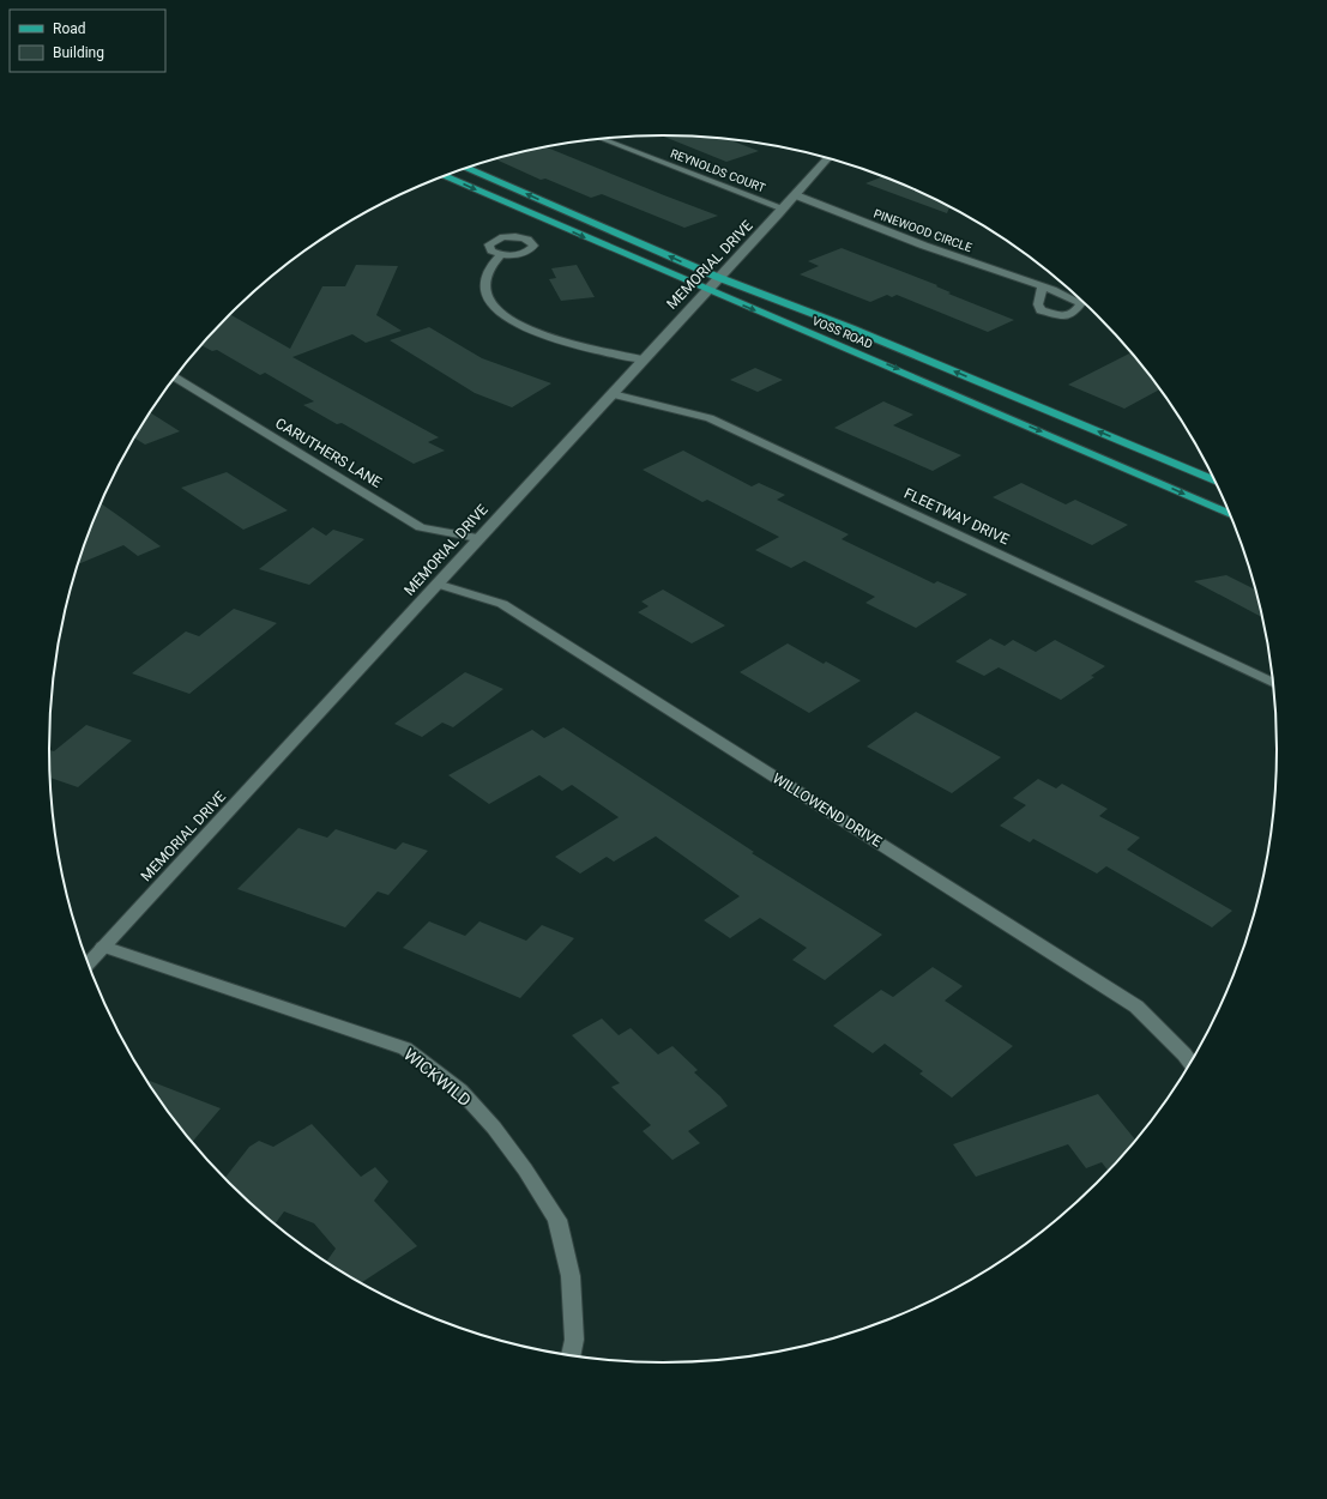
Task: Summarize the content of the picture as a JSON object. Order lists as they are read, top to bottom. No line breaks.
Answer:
{"streets":{"main road":["VOSS ROAD"],"street":["REYNOLDS COURT","PINEWOOD CIRCLE","MEMORIAL DRIVE","CARUTHERS LANE","FLEETWAY DRIVE","WILLOWEND DRIVE","WICKWILD"]},"crossings":[["REYNOLDS COURT","MEMORIAL DRIVE"],["PINEWOOD CIRCLE","MEMORIAL DRIVE"],["MEMORIAL DRIVE","VOSS ROAD"],["MEMORIAL DRIVE","CARUTHERS LANE"],["MEMORIAL DRIVE","FLEETWAY DRIVE"],["MEMORIAL DRIVE","WILLOWEND DRIVE"],["MEMORIAL DRIVE","WICKWILD"]],"legend":["Road","Building"]}
